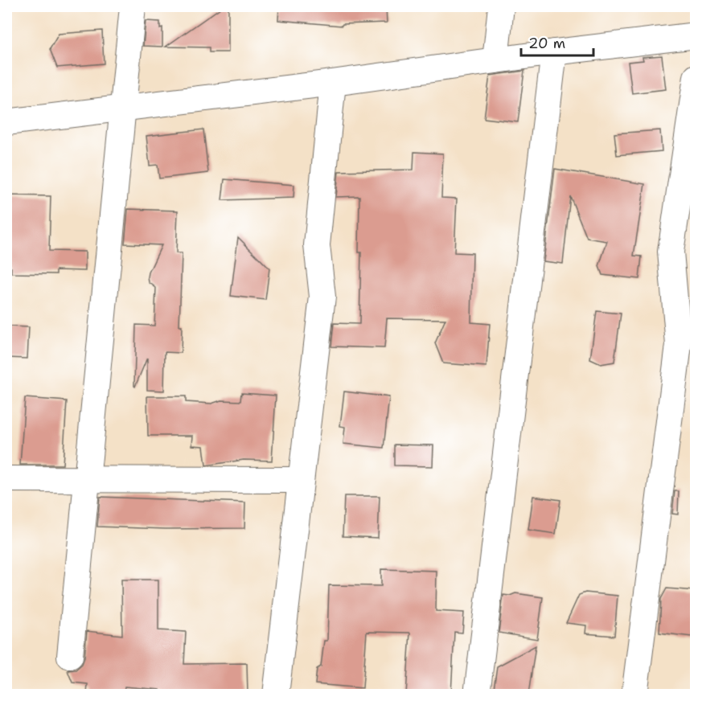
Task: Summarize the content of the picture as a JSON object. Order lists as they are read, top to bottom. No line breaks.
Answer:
{"scale_bar":"20 m"}
